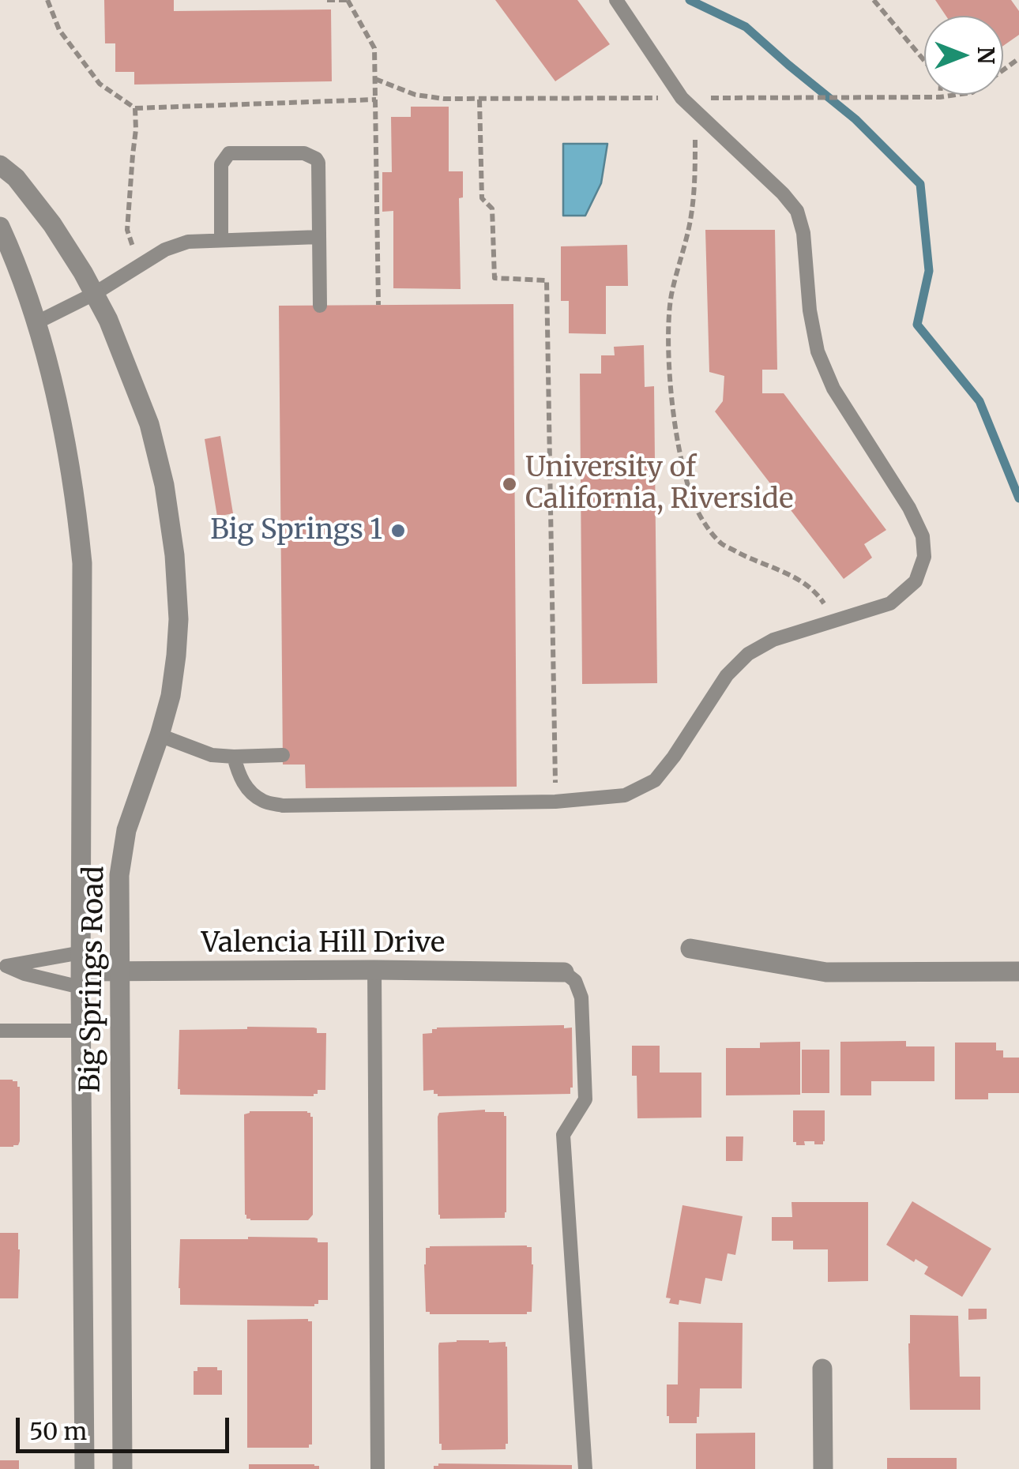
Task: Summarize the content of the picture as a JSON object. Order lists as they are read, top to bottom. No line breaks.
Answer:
{"streets":{"street":["Valencia Hill Drive","Big Springs Road"]},"crossings":[["Valencia Hill Drive","Big Springs Road"]],"places":["University of California, Riverside","Big Springs 1"],"scale_bar":"50 m","north":"right"}
